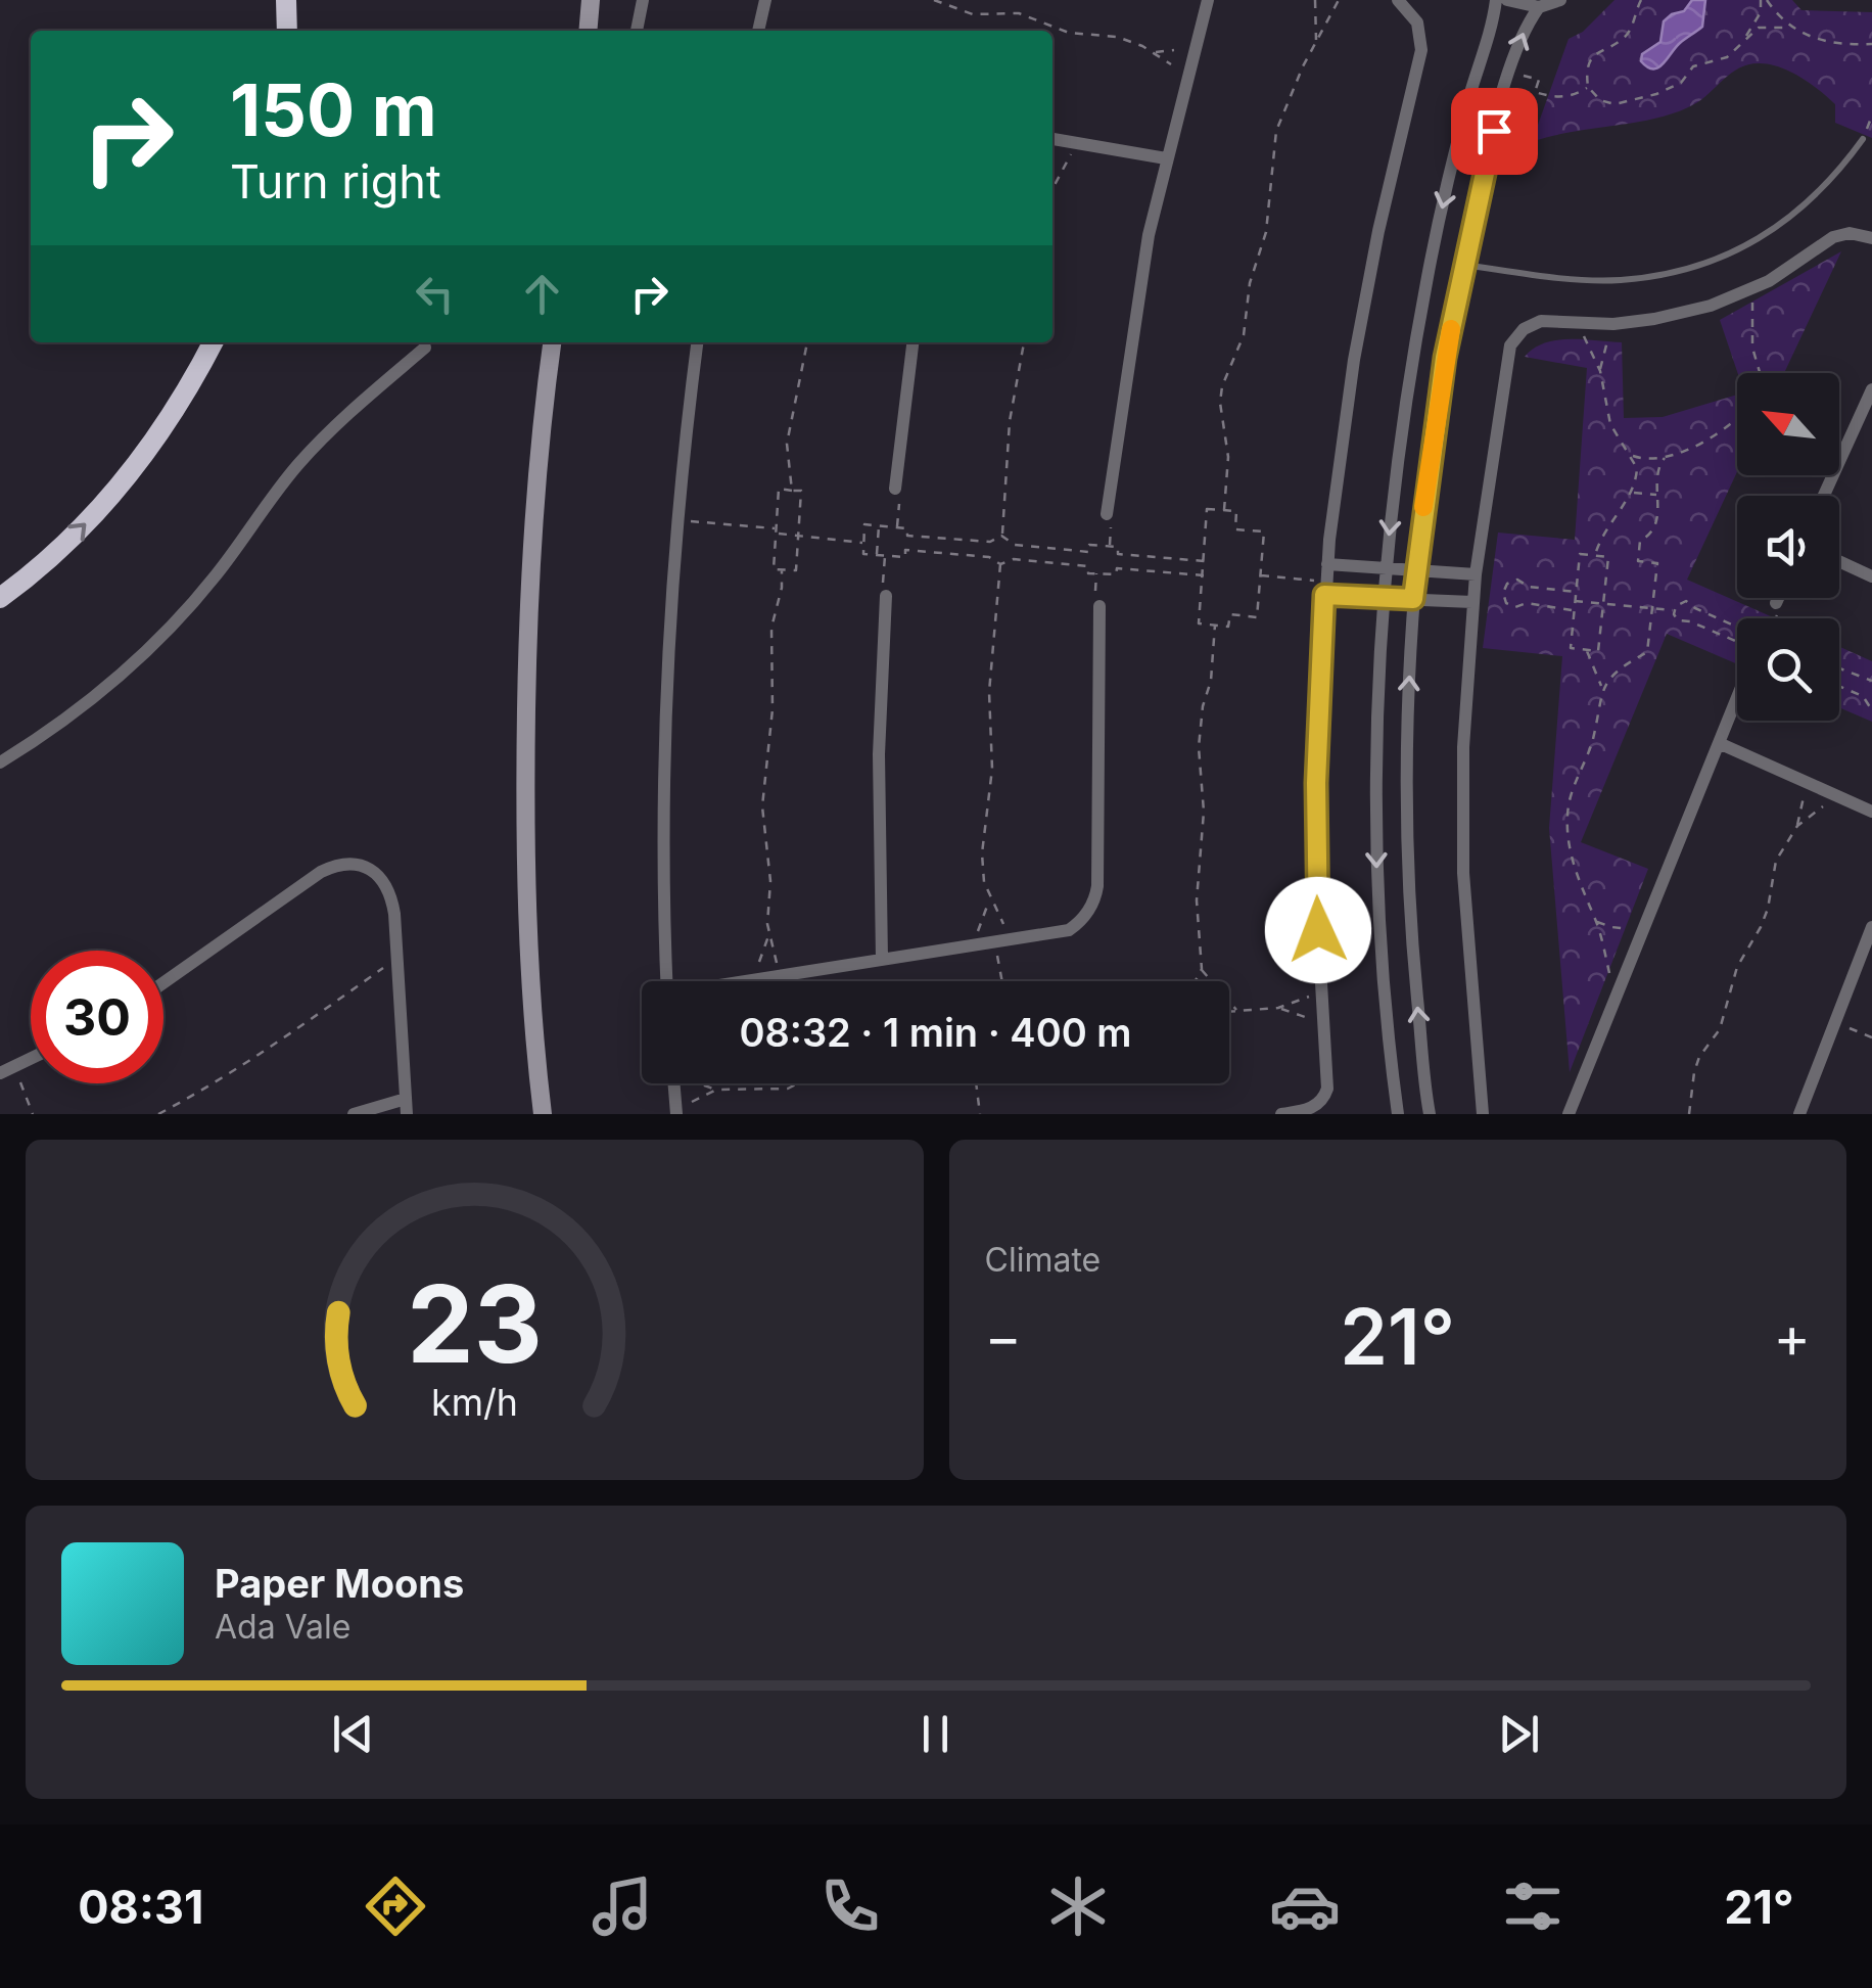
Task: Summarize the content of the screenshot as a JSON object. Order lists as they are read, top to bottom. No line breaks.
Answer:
{"north":"top left","page":{"turn":["150 m","Turn right"],"limit":"30","trip":"08:32 · 1 min · 400 m","tile":"Climate","heat":["−","21°","+"],"song":["Paper Moons","Ada Vale"],"tabs":["08:31","21°"],"gauge":["23","km/h"]}}
